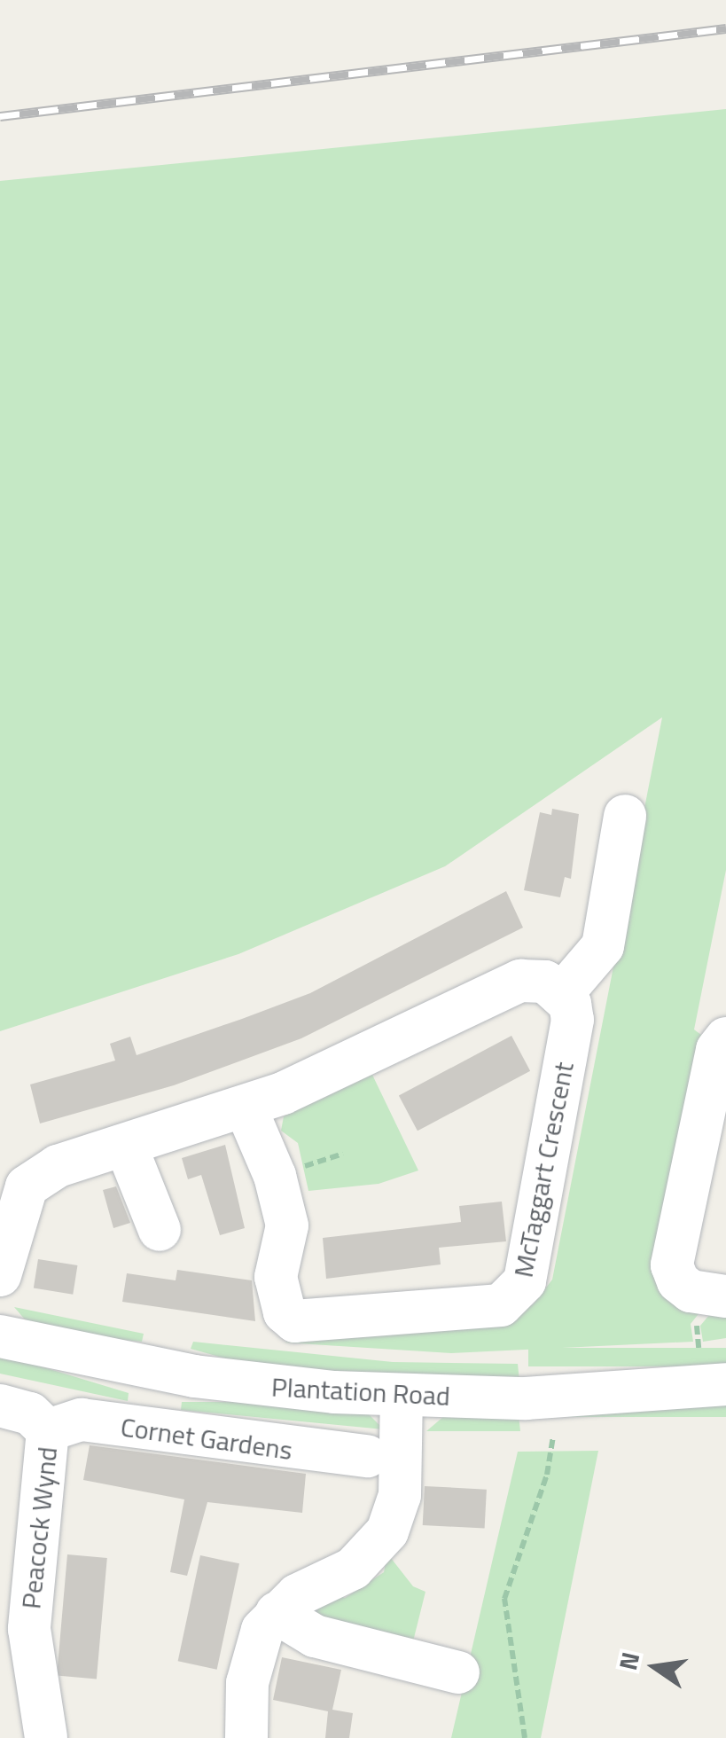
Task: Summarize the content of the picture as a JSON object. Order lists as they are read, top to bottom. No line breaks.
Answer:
{"streets":{"street":["McTaggart Crescent","Plantation Road","Cornet Gardens","Peacock Wynd"]},"crossings":[["Cornet Gardens","Peacock Wynd"]],"north":"left"}
